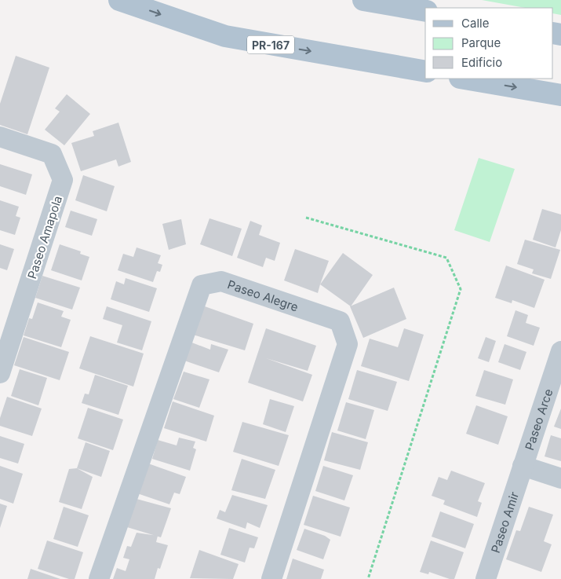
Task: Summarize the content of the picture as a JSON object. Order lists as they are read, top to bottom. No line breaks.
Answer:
{"streets":{"main road":["PR-167"],"street":["Paseo Amapola","Paseo Alegre","Paseo Arce","Paseo Amir"]},"crossings":[["Paseo Arce","Paseo Amir"]],"legend":["Calle","Parque","Edificio"]}
